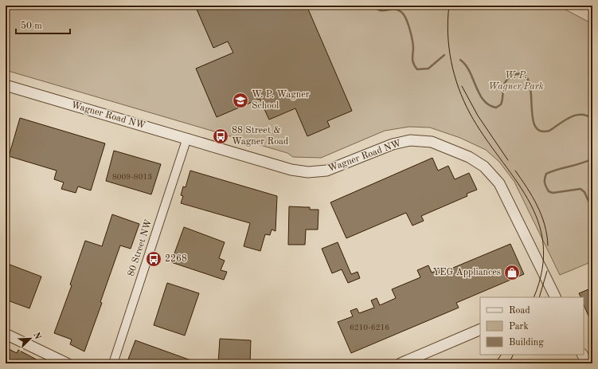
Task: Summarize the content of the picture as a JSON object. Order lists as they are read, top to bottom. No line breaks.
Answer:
{"streets":{"street":["Wagner Road NW","80 Street NW"]},"crossings":[["Wagner Road NW","80 Street NW"]],"parks":["W. P. Wagner Park"],"places":{"school or university":["W. P. Wagner School"],"bus stop":["88 Street & Wagner Road","2268"],"shop":["YEG Appliances"]},"house_numbers":["8009-8013","6210-6216"],"legend":["Road","Park","Building"],"scale_bar":"50 m","north":"top right"}
